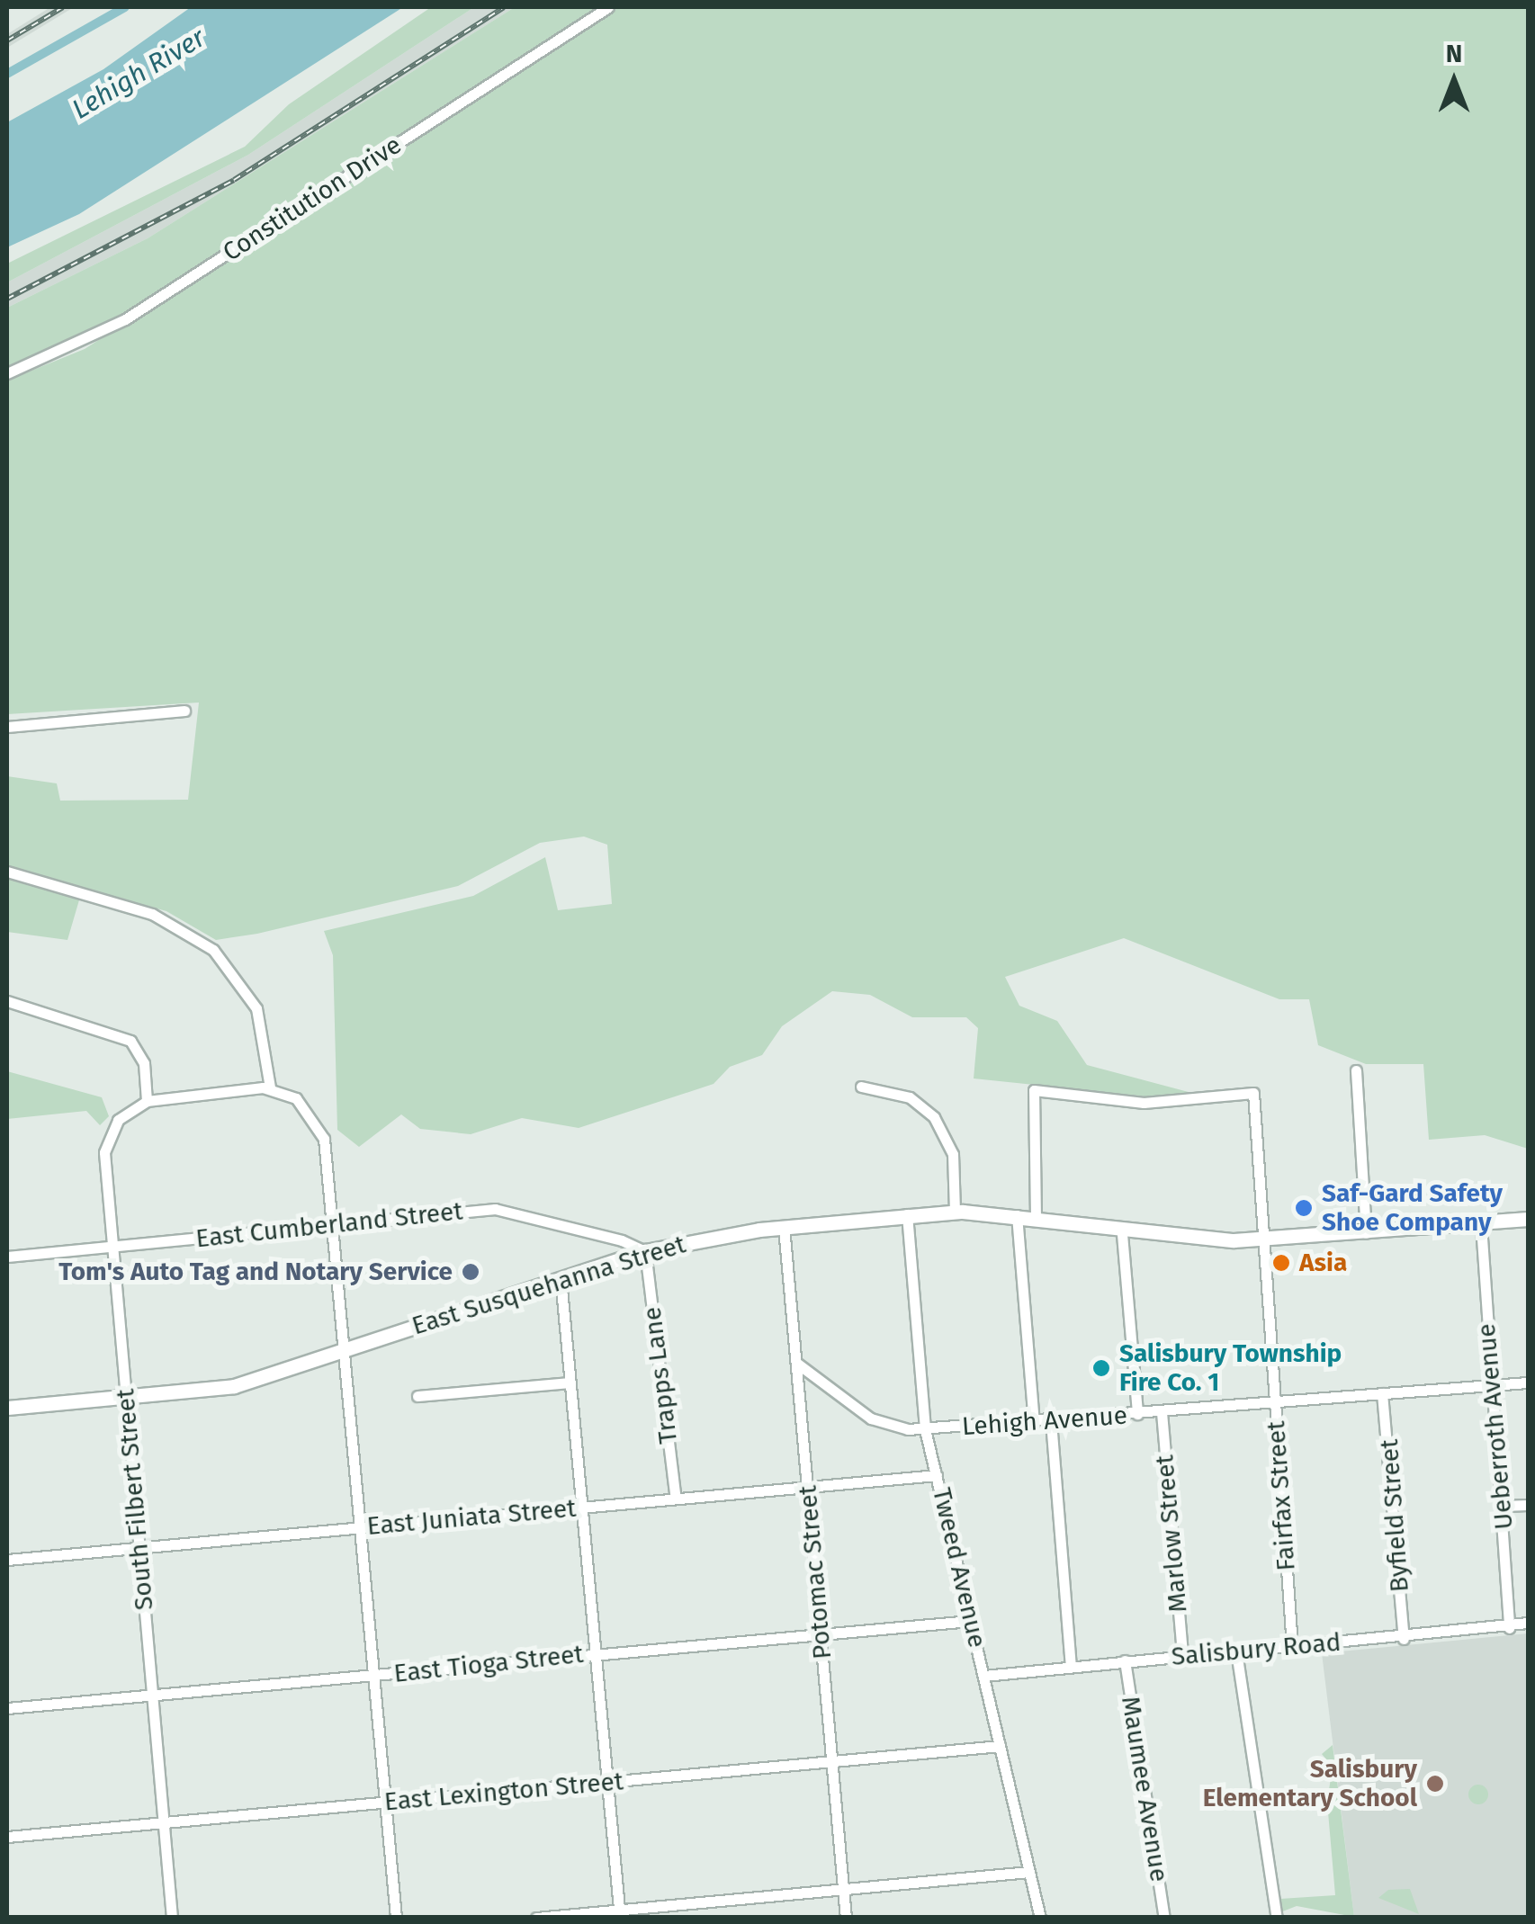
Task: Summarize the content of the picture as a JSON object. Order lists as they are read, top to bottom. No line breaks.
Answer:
{"streets":{"main road":["East Susquehanna Street"],"street":["Constitution Drive","East Cumberland Street","Trapps Lane","Lehigh Avenue","Ueberroth Avenue","Fairfax Street","South Filbert Street","Byfield Street","East Juniata Street","Marlow Street","Tweed Avenue","Potomac Street","Salisbury Road","East Tioga Street","Maumee Avenue","East Lexington Street"]},"crossings":[["East Cumberland Street","East Susquehanna Street"],["East Cumberland Street","Trapps Lane"],["East Cumberland Street","South Filbert Street"],["East Susquehanna Street","Trapps Lane"],["East Susquehanna Street","Ueberroth Avenue"],["East Susquehanna Street","Fairfax Street"],["East Susquehanna Street","South Filbert Street"],["East Susquehanna Street","Tweed Avenue"],["East Susquehanna Street","Potomac Street"],["Trapps Lane","East Juniata Street"],["Lehigh Avenue","Ueberroth Avenue"],["Lehigh Avenue","Fairfax Street"],["Lehigh Avenue","Byfield Street"],["Lehigh Avenue","Marlow Street"],["Lehigh Avenue","Tweed Avenue"],["Lehigh Avenue","Potomac Street"],["Ueberroth Avenue","Salisbury Road"],["Fairfax Street","Salisbury Road"],["South Filbert Street","East Juniata Street"],["South Filbert Street","East Tioga Street"],["South Filbert Street","East Lexington Street"],["Byfield Street","Salisbury Road"],["East Juniata Street","Tweed Avenue"],["East Juniata Street","Potomac Street"],["Marlow Street","Salisbury Road"],["Tweed Avenue","Salisbury Road"],["Tweed Avenue","East Tioga Street"],["Tweed Avenue","East Lexington Street"],["Potomac Street","East Tioga Street"],["Potomac Street","East Lexington Street"],["Salisbury Road","Maumee Avenue"]],"water":["Lehigh River"],"places":["Saf-Gard Safety Shoe Company","Asia","Tom's Auto Tag and Notary Service","Salisbury Township Fire Co. 1","Salisbury Elementary School"],"north":"top"}
